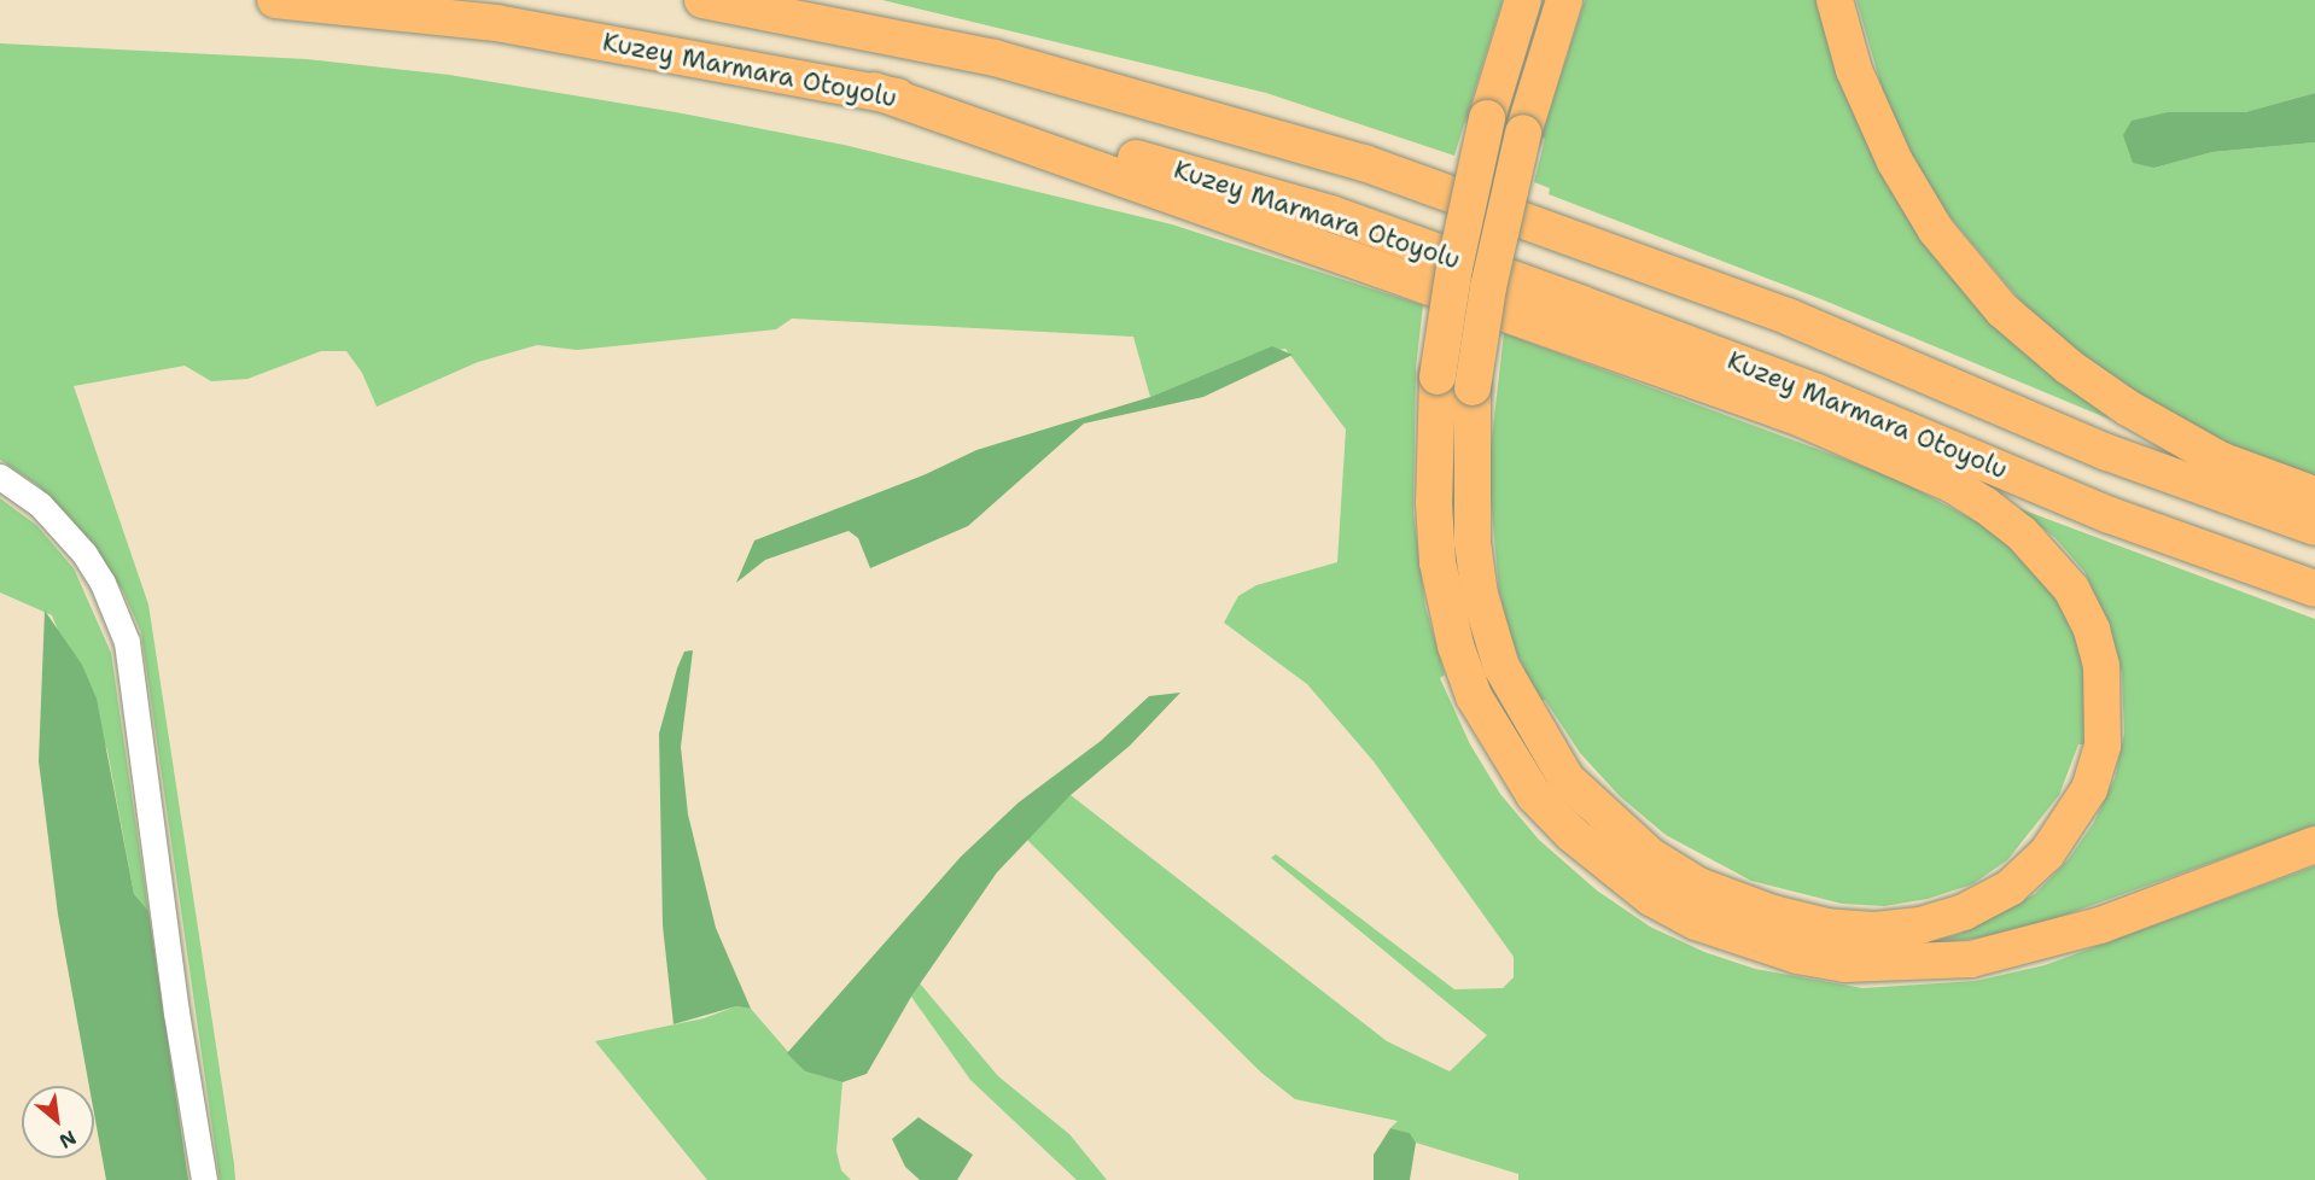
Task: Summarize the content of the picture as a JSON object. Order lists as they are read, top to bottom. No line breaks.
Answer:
{"streets":{"highway":["Kuzey Marmara Otoyolu"]},"north":"bottom right"}
